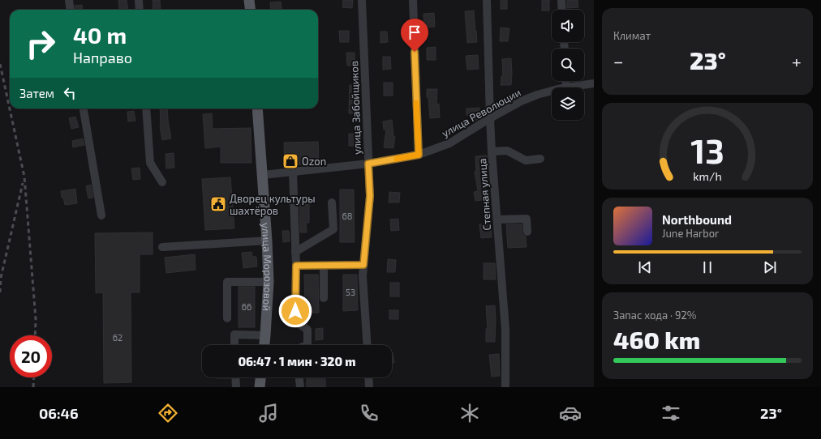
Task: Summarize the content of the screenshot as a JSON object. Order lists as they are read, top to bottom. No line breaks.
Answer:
{"streets":{"main road":["улица Морозовой"],"street":["улица Забойщиков","улица Революции","Степная улица"]},"crossings":[["улица Забойщиков","улица Революции"],["улица Революции","Степная улица"],["улица Революции","улица Морозовой"]],"places":{"shop":["Ozon"],"public building":["Дворец культуры шахтёров"]},"house_numbers":["68","53","66","62"],"page":{"tile":["Климат",["Запас хода · 92%","460 km"]],"turn":["40 m","Направо"],"heat":["−","23°","+"],"then":"Затем","song":["Northbound","June Harbor"],"limit":"20","trip":"06:47 · 1 мин · 320 m","tabs":["06:46","23°"],"gauge":["13","km/h"]}}
